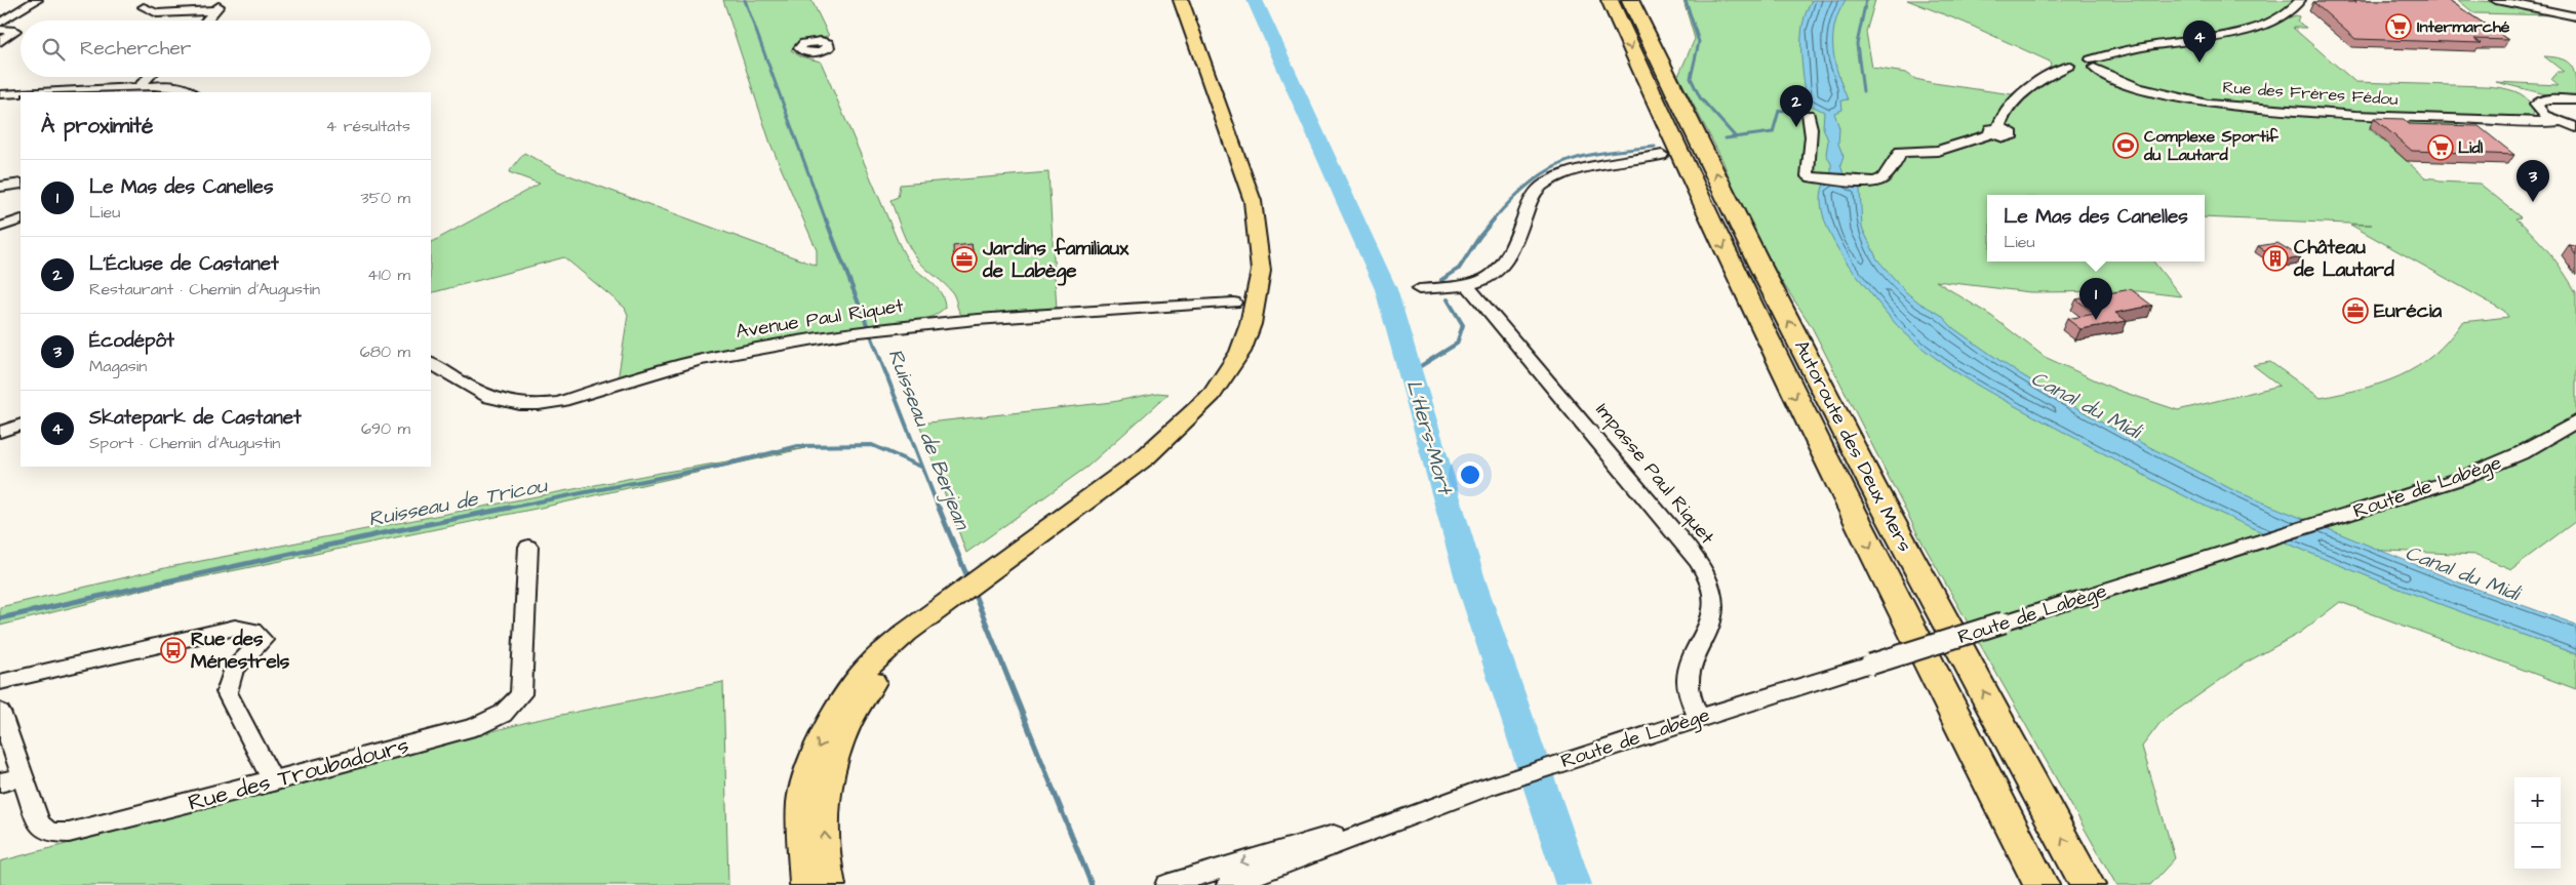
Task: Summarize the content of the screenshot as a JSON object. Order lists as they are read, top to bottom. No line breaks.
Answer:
{"streets":{"highway":["Autoroute des Deux Mers"],"street":["Rue des Frères Fédou","Avenue Paul Riquet","Impasse Paul Riquet","Route de Labège","Rue des Troubadours"]},"crossings":[["Impasse Paul Riquet","Route de Labège"]],"water":["Canal du Midi","L'Hers-Mort","Ruisseau de Berjean","Ruisseau de Tricou"],"places":{"supermarket":["Intermarché","Lidl"],"sports":["Complexe Sportif du Lautard"],"building":["Château de Lautard"],"office":["Jardins familiaux de Labège","Eurécia"],"bus stop":["Rue des Ménestrels"]},"page":{"pins":["4","2","3","1"],"search":"Rechercher","heading":["À proximité","4 résultats"],"list":[{"mark":"1","name":"Le Mas des Canelles","note":"Lieu","value":"350 m"},{"mark":"2","name":"L'Écluse de Castanet","note":"Restaurant · Chemin d'Augustin","value":"410 m"},{"mark":"3","name":"Écodépôt","note":"Magasin","value":"680 m"},{"mark":"4","name":"Skatepark de Castanet","note":"Sport · Chemin d'Augustin","value":"690 m"}],"popup":["Le Mas des Canelles","Lieu"],"map_buttons":["+","−"]}}
